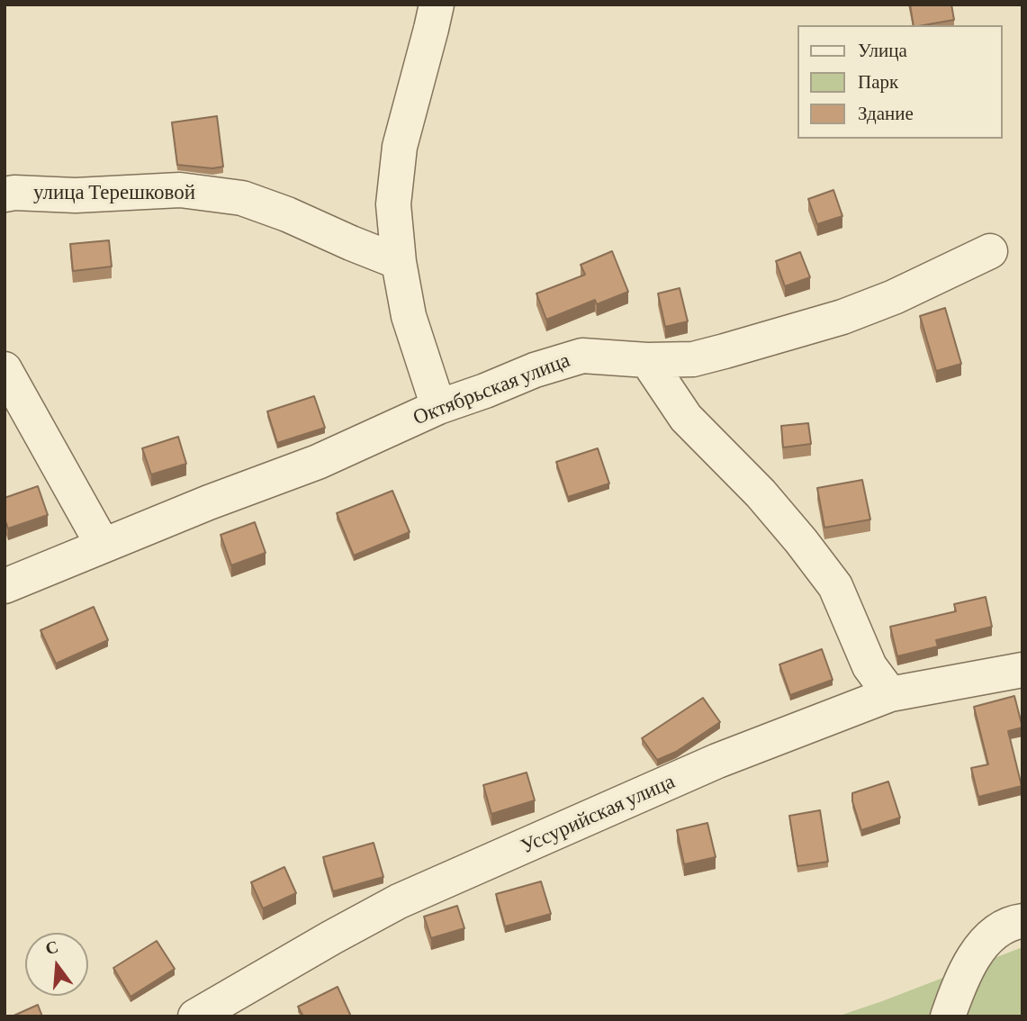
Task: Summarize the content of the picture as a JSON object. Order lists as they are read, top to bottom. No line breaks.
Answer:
{"streets":{"street":["улица Терешковой","Октябрьская улица","Уссурийская улица"]},"legend":["Улица","Парк","Здание"],"north":"top"}
